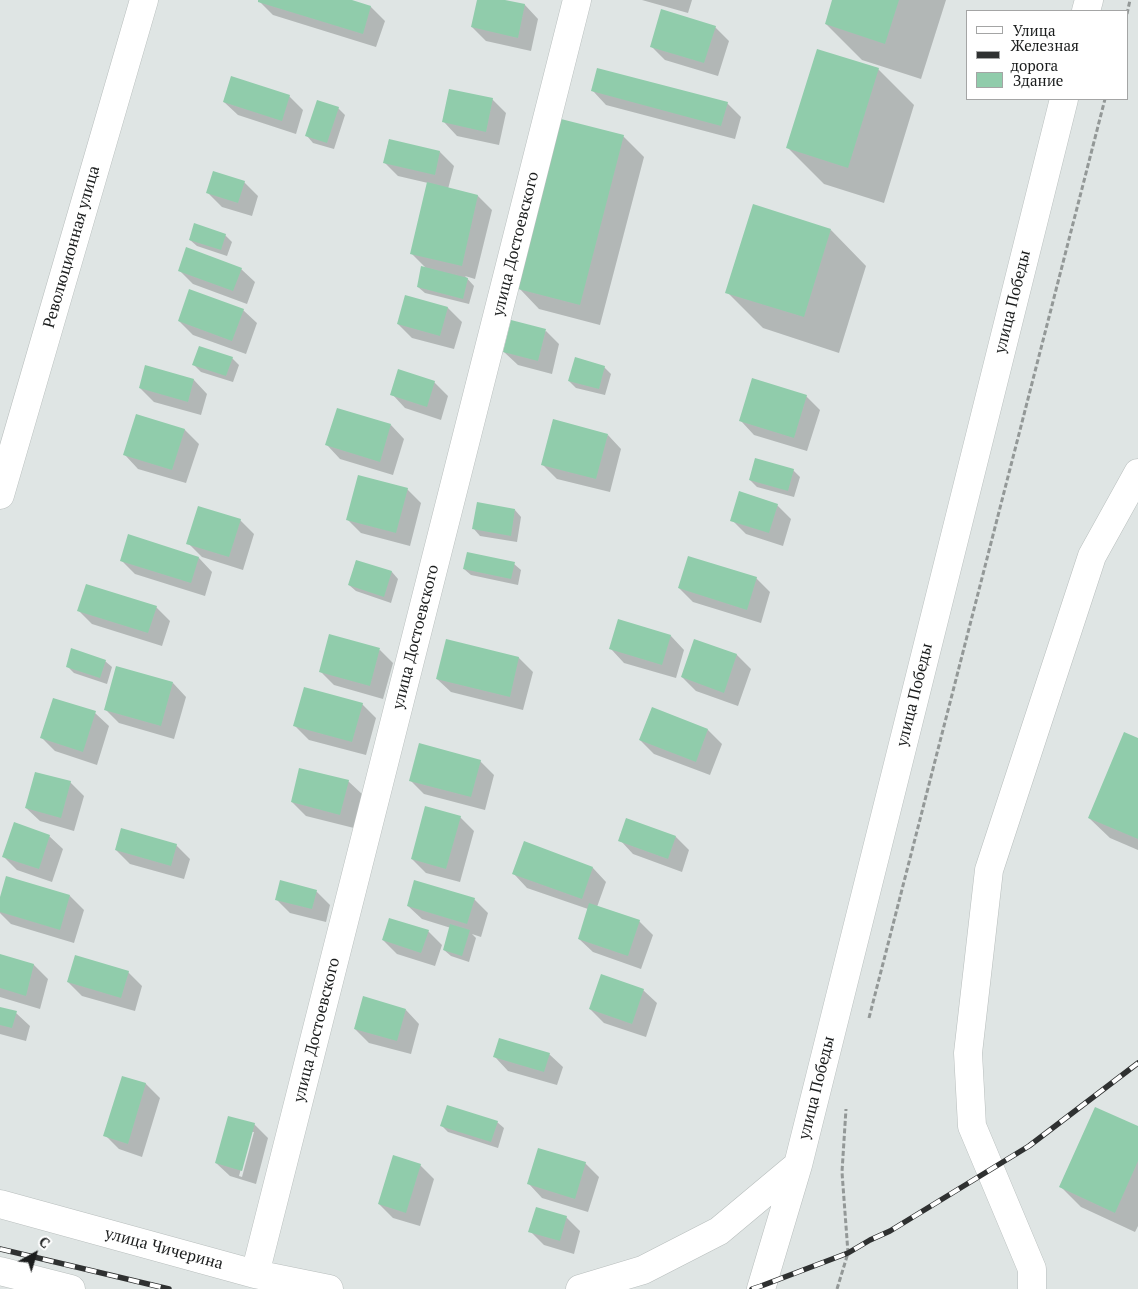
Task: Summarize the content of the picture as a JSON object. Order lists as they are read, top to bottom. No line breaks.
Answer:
{"streets":{"street":["улица Достоевского","Революционная улица","улица Победы","улица Чичерина"]},"crossings":[["улица Достоевского","улица Чичерина"]],"legend":["Улица","Железная дорога","Здание"],"north":"top right"}
